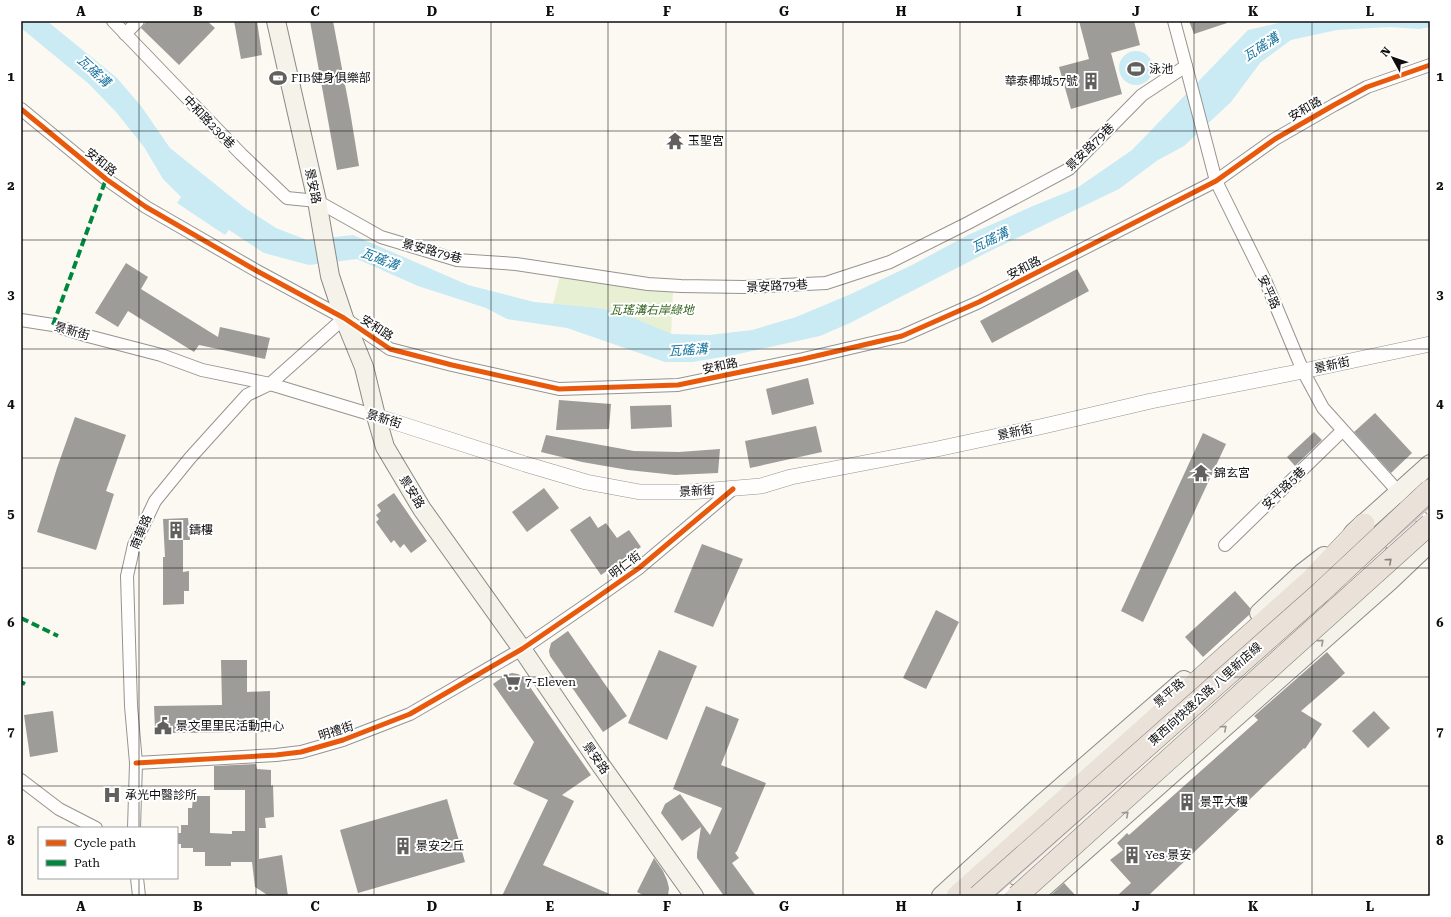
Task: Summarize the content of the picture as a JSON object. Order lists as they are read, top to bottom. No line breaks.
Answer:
{"streets":{"highway":["東西向快速公路 八里新店線"],"main road":["景安路","景平路"],"street":["安和路","中和路230巷","景安路79巷","安平路","景新街","安平路5巷","南華路","明仁街","明禮街"]},"crossings":[["安和路","景安路"],["安和路","安平路"],["安和路","南華路"],["中和路230巷","景安路79巷"],["中和路230巷","景安路"],["景安路79巷","景安路"],["景安路79巷","安平路"],["景安路","景新街"],["景安路","南華路"],["景安路","明仁街"],["景安路","明禮街"],["安平路","景新街"],["安平路","安平路5巷"],["安平路","景平路"],["景新街","南華路"],["景新街","明仁街"],["南華路","明禮街"],["明仁街","明禮街"]],"water":["瓦磘溝"],"parks":["瓦瑤溝右岸綠地"],"places":{"sports":["泳池","FIB健身俱樂部"],"building":["華泰椰城57號","鑄樓","景平大樓","景安之丘","Yes 景安"],"temple":["玉聖宮","錦玄宮"],"supermarket":["7-Eleven"],"public building":["景文里里民活動中心"],"hospital":["承光中醫診所"]},"legend":["Cycle path","Path"],"north":"top left","grid":{"columns":["A","B","C","D","E","F","G","H","I","J","K","L"],"rows":["1","2","3","4","5","6","7","8"]}}
